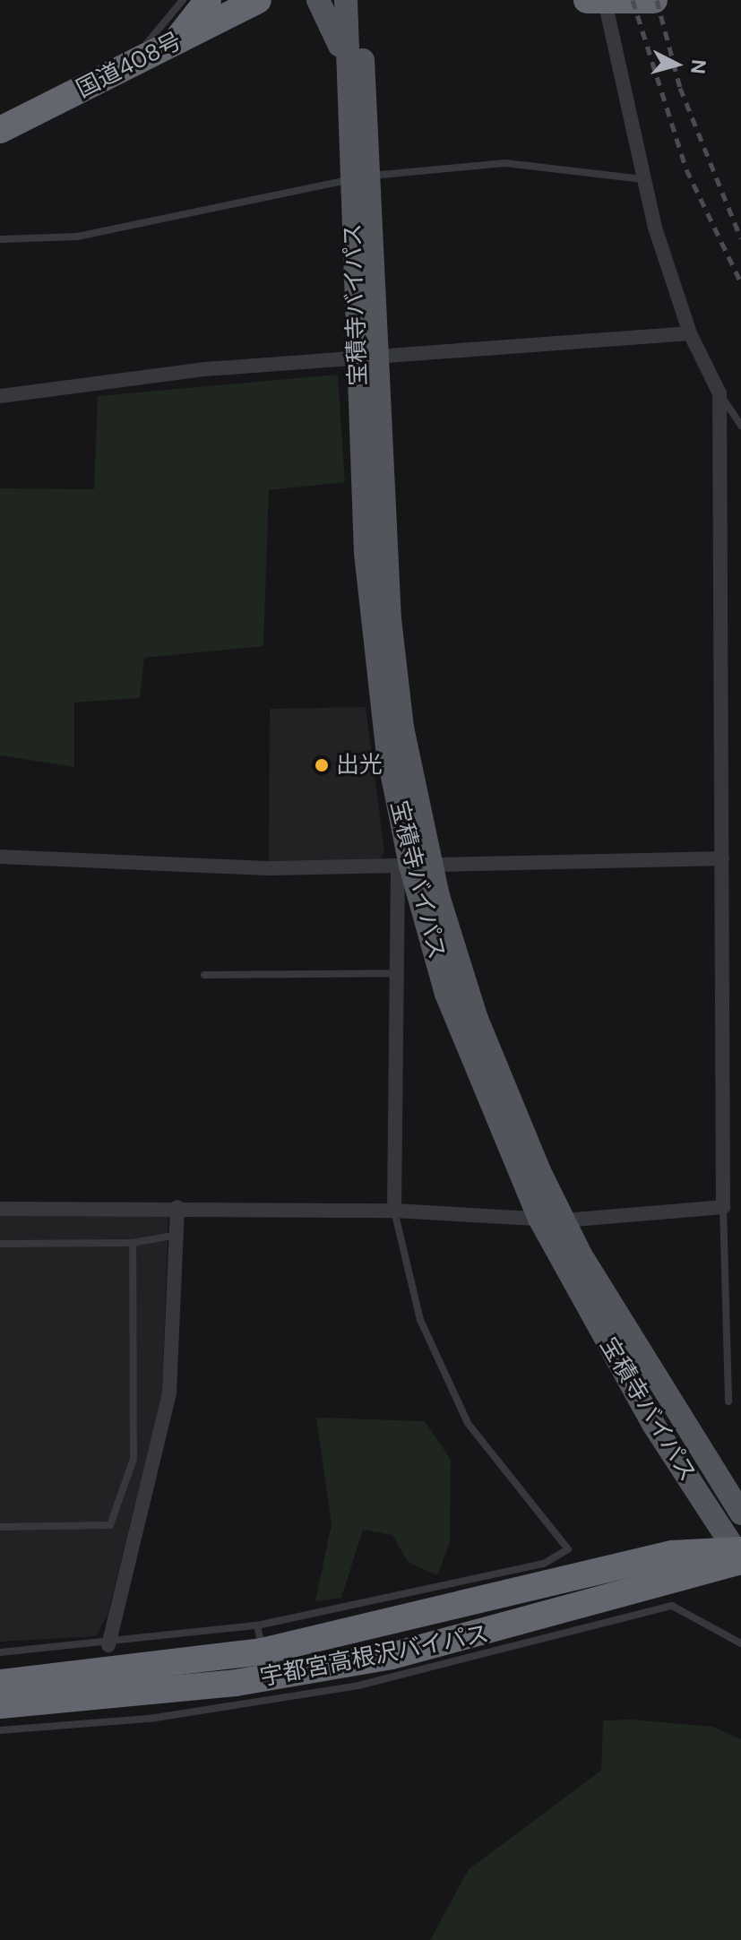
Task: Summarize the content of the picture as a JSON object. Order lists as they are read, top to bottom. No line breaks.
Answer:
{"streets":{"highway":["国道408号","宇都宮高根沢バイパス"],"main road":["宝積寺バイパス"]},"crossings":[["宝積寺バイパス","宇都宮高根沢バイパス"]],"places":["出光"],"north":"right"}
